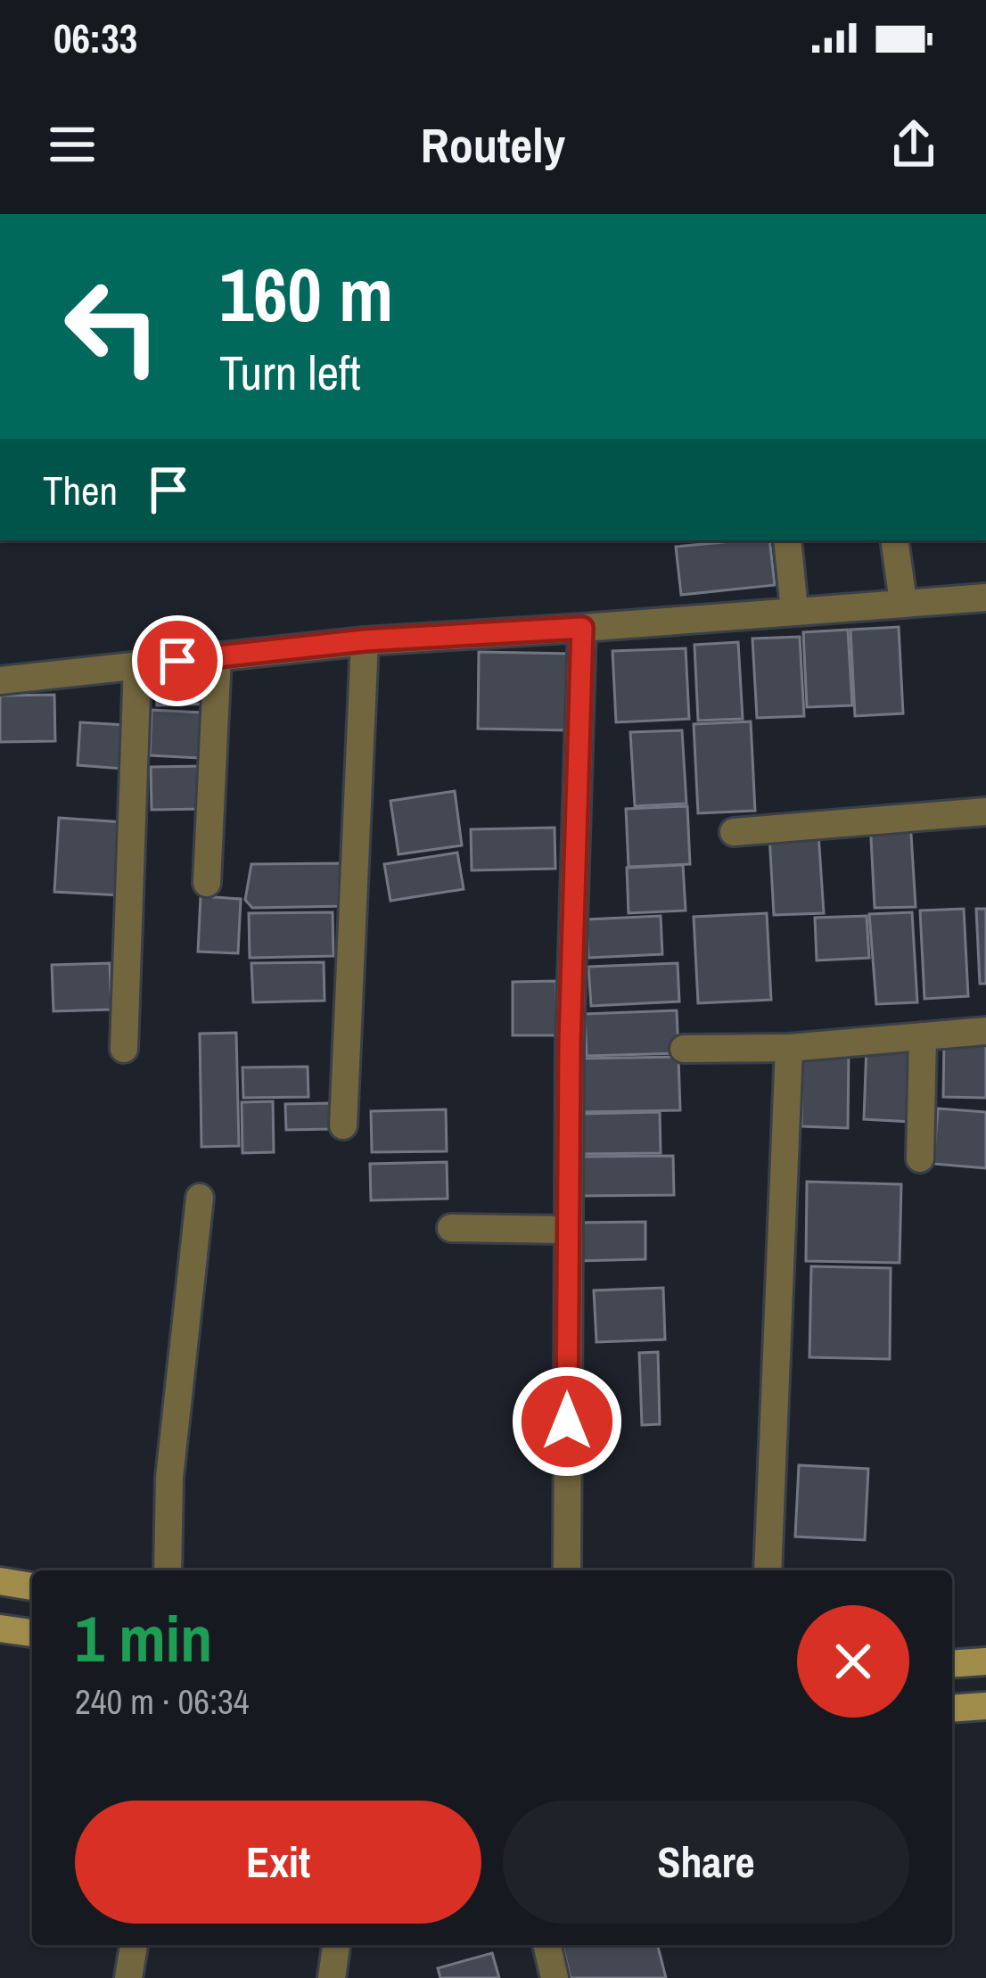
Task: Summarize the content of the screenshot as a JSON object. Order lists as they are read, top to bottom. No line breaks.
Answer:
{"page":{"status":"06:33","header":"Routely","turn":["160 m","Turn left"],"then":"Then","heading":["1 min","240 m · 06:34"],"buttons":["Exit","Share"]}}
